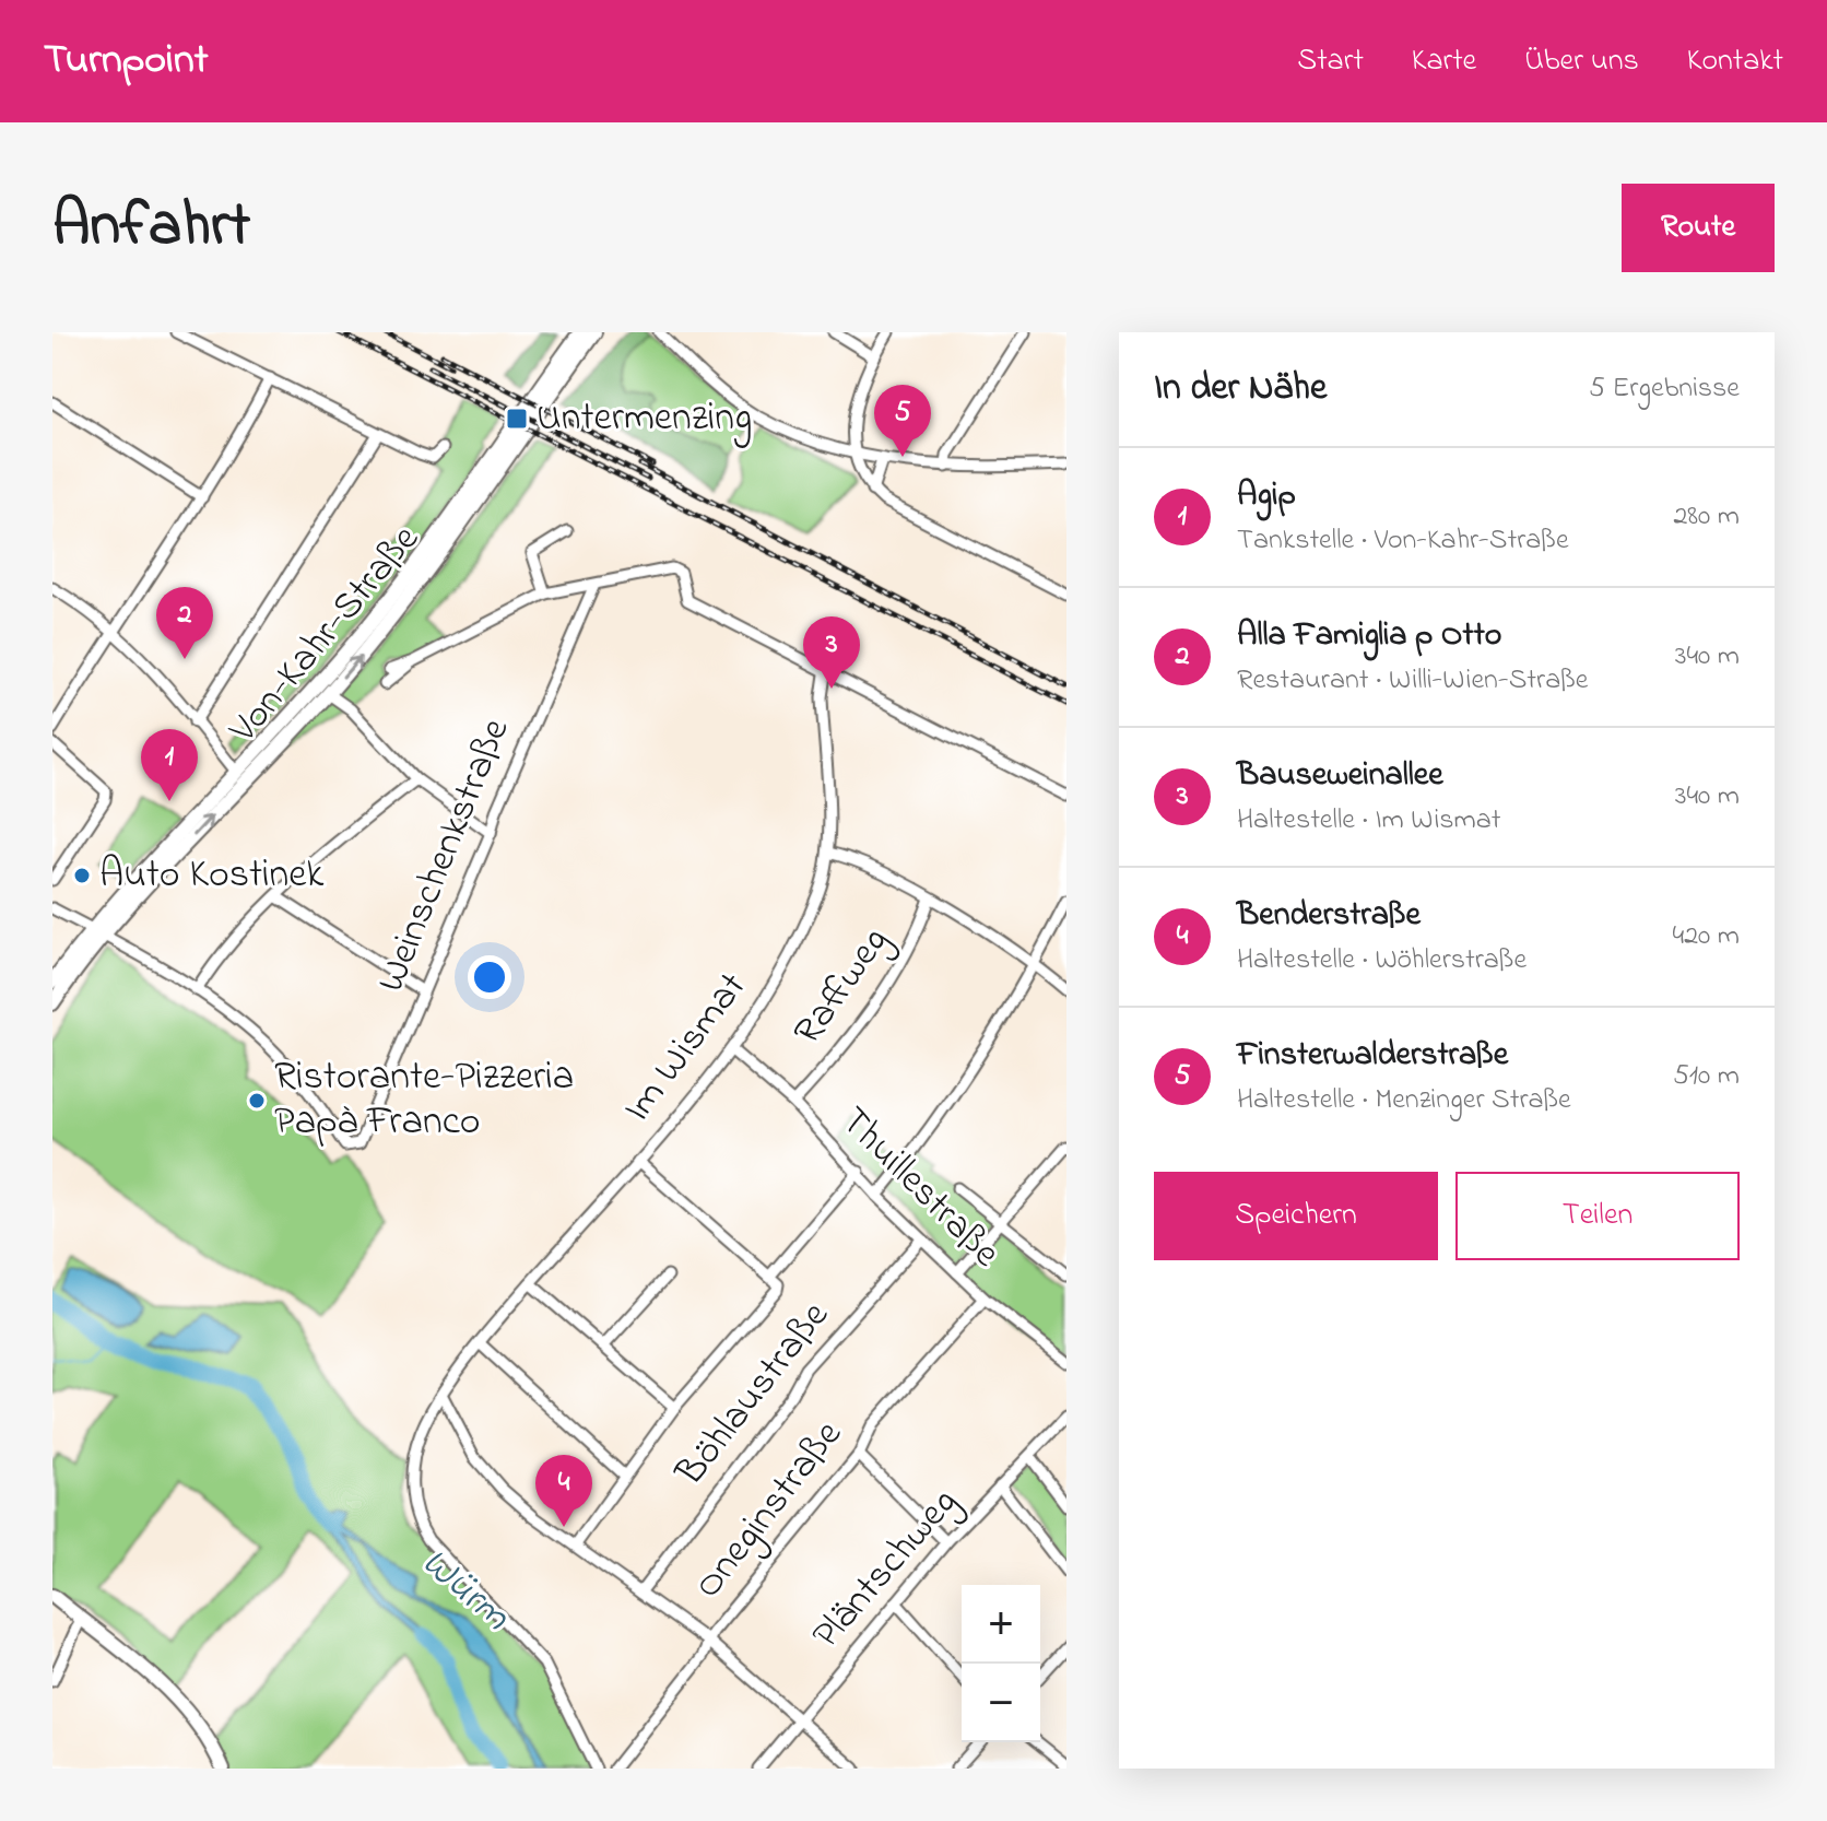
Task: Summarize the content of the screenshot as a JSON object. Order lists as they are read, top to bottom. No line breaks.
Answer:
{"streets":{"main road":["Von-Kahr-Straße"],"street":["Weinschenkstraße","Raffweg","Im Wismat","Thuillestraße","Böhlaustraße","Oneginstraße","Pläntschweg"]},"crossings":[["Raffweg","Thuillestraße"],["Im Wismat","Thuillestraße"],["Thuillestraße","Böhlaustraße"],["Thuillestraße","Oneginstraße"]],"water":["Würm"],"places":{"transit":["Untermenzing"],"other":["Auto Kostinek","Ristorante-Pizzeria Papà Franco"]},"page":{"header":"Turnpoint","nav":["Start","Karte","Über uns","Kontakt"],"title":"Anfahrt","buttons":["Route",["Speichern","Teilen"]],"heading":["In der Nähe","5 Ergebnisse"],"pins":["5","2","3","1","4"],"list":[{"mark":"1","name":"Agip","note":"Tankstelle · Von-Kahr-Straße","value":"280 m"},{"mark":"2","name":"Alla Famiglia p Otto","note":"Restaurant · Willi-Wien-Straße","value":"340 m"},{"mark":"3","name":"Bauseweinallee","note":"Haltestelle · Im Wismat","value":"340 m"},{"mark":"4","name":"Benderstraße","note":"Haltestelle · Wöhlerstraße","value":"420 m"},{"mark":"5","name":"Finsterwalderstraße","note":"Haltestelle · Menzinger Straße","value":"510 m"}],"map_buttons":["+","−"]}}
